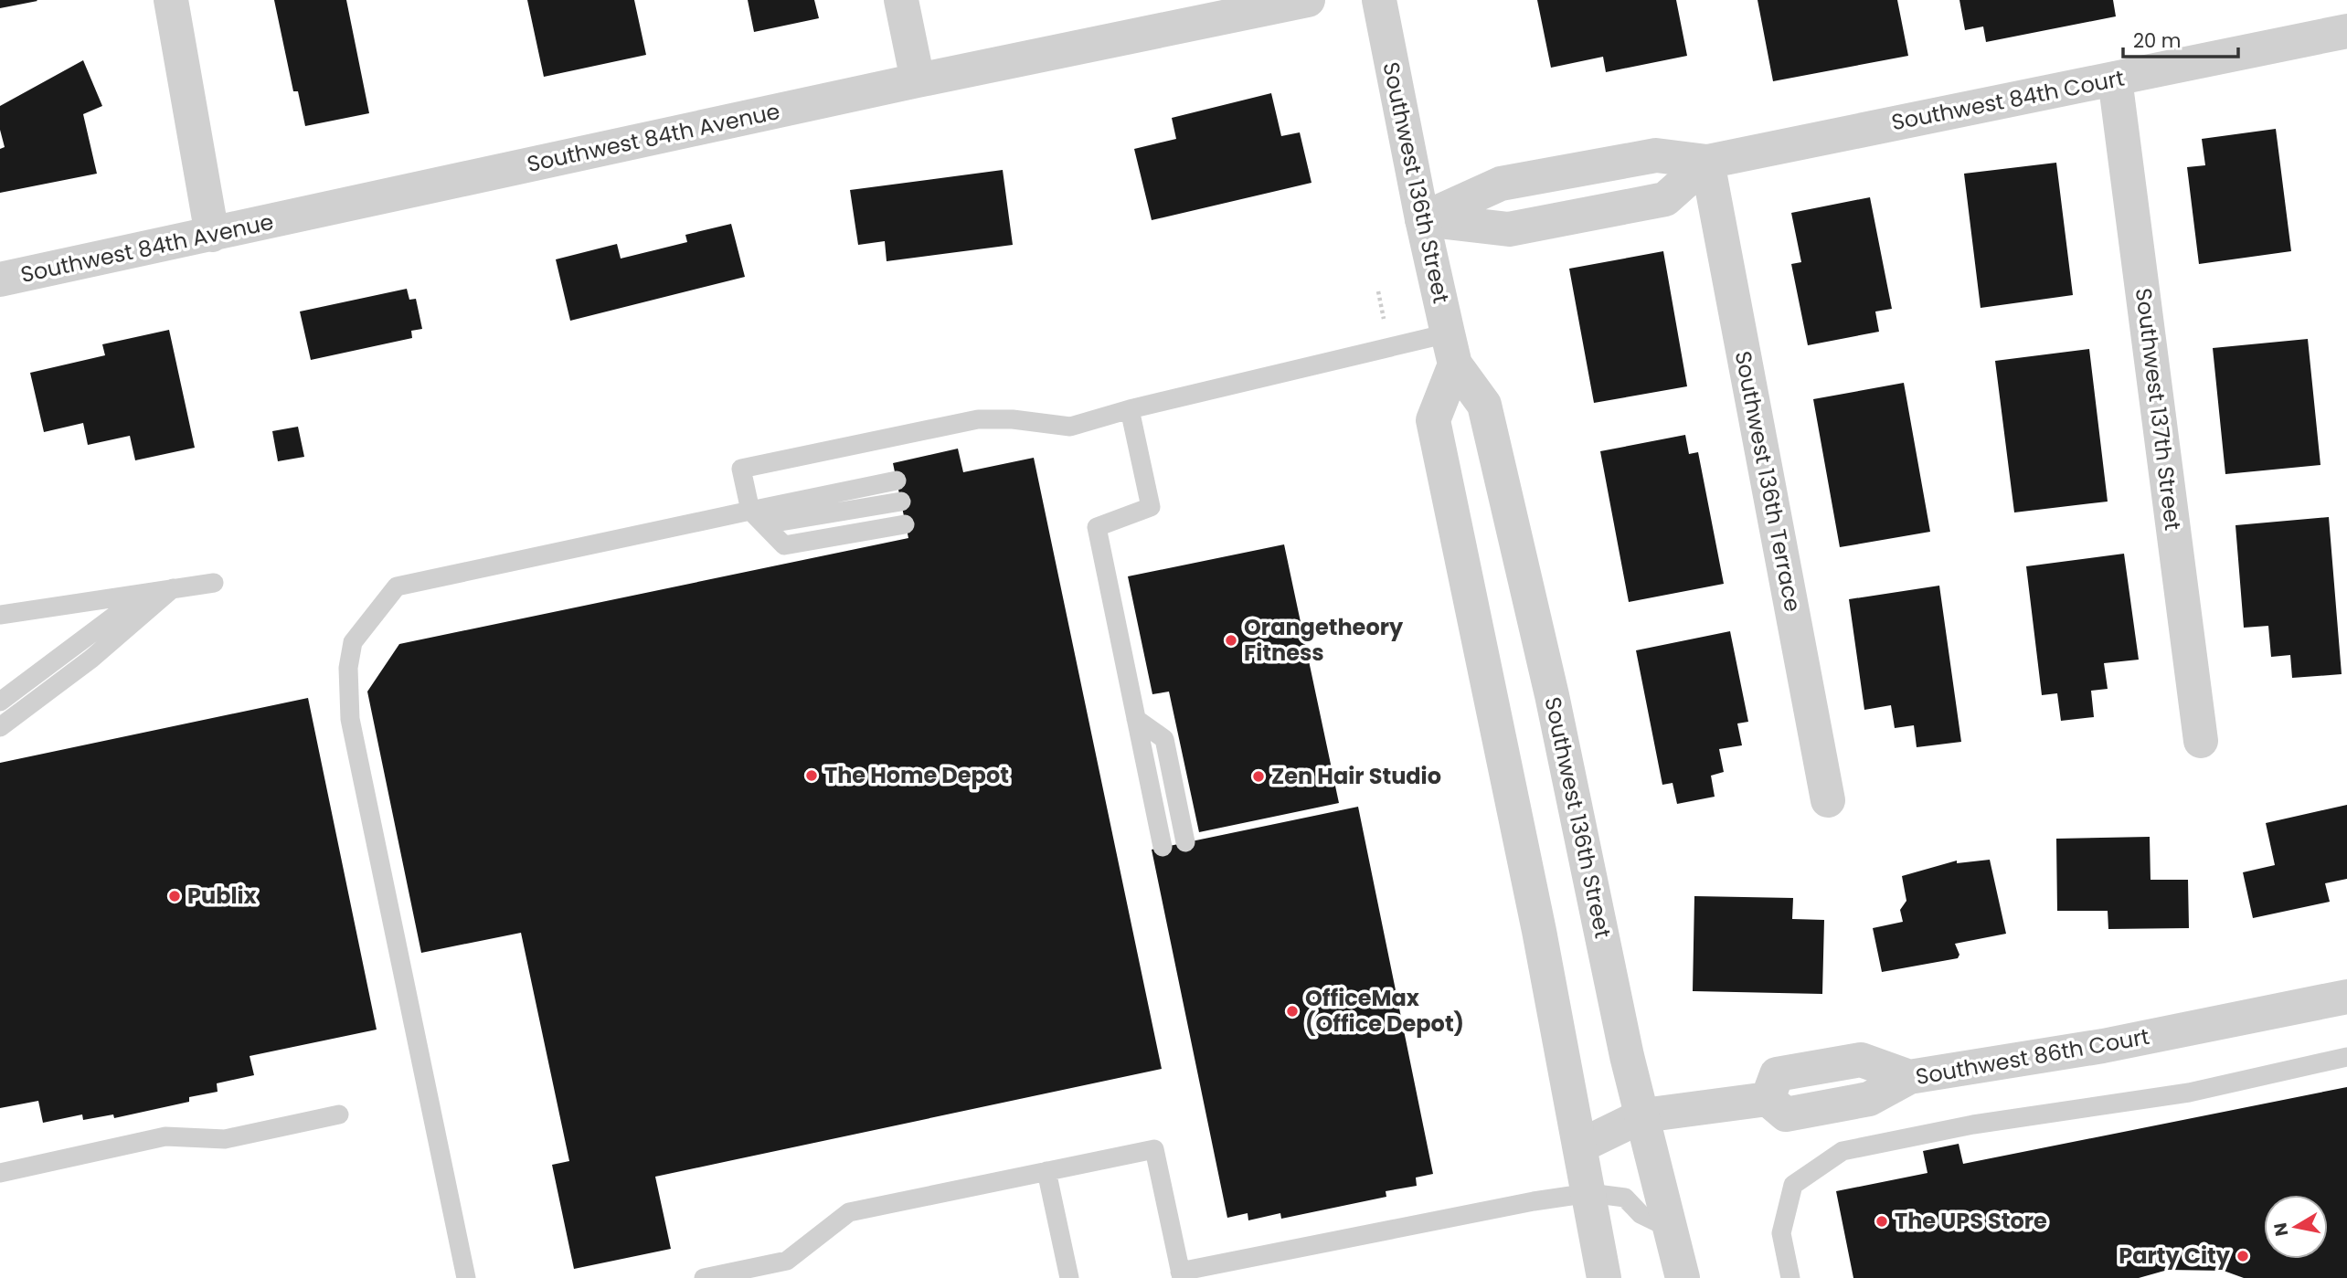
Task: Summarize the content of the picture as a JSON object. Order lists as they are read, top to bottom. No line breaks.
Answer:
{"streets":{"street":["Southwest 84th Court","Southwest 84th Avenue","Southwest 136th Street","Southwest 137th Street","Southwest 136th Terrace","Southwest 86th Court"]},"crossings":[["Southwest 84th Court","Southwest 136th Street"],["Southwest 84th Court","Southwest 137th Street"],["Southwest 84th Court","Southwest 136th Terrace"],["Southwest 136th Street","Southwest 86th Court"]],"places":["Orangetheory Fitness","The Home Depot","Zen Hair Studio","Publix","OfficeMax (Office Depot)","The UPS Store","Party City"],"scale_bar":"20 m","north":"left"}
